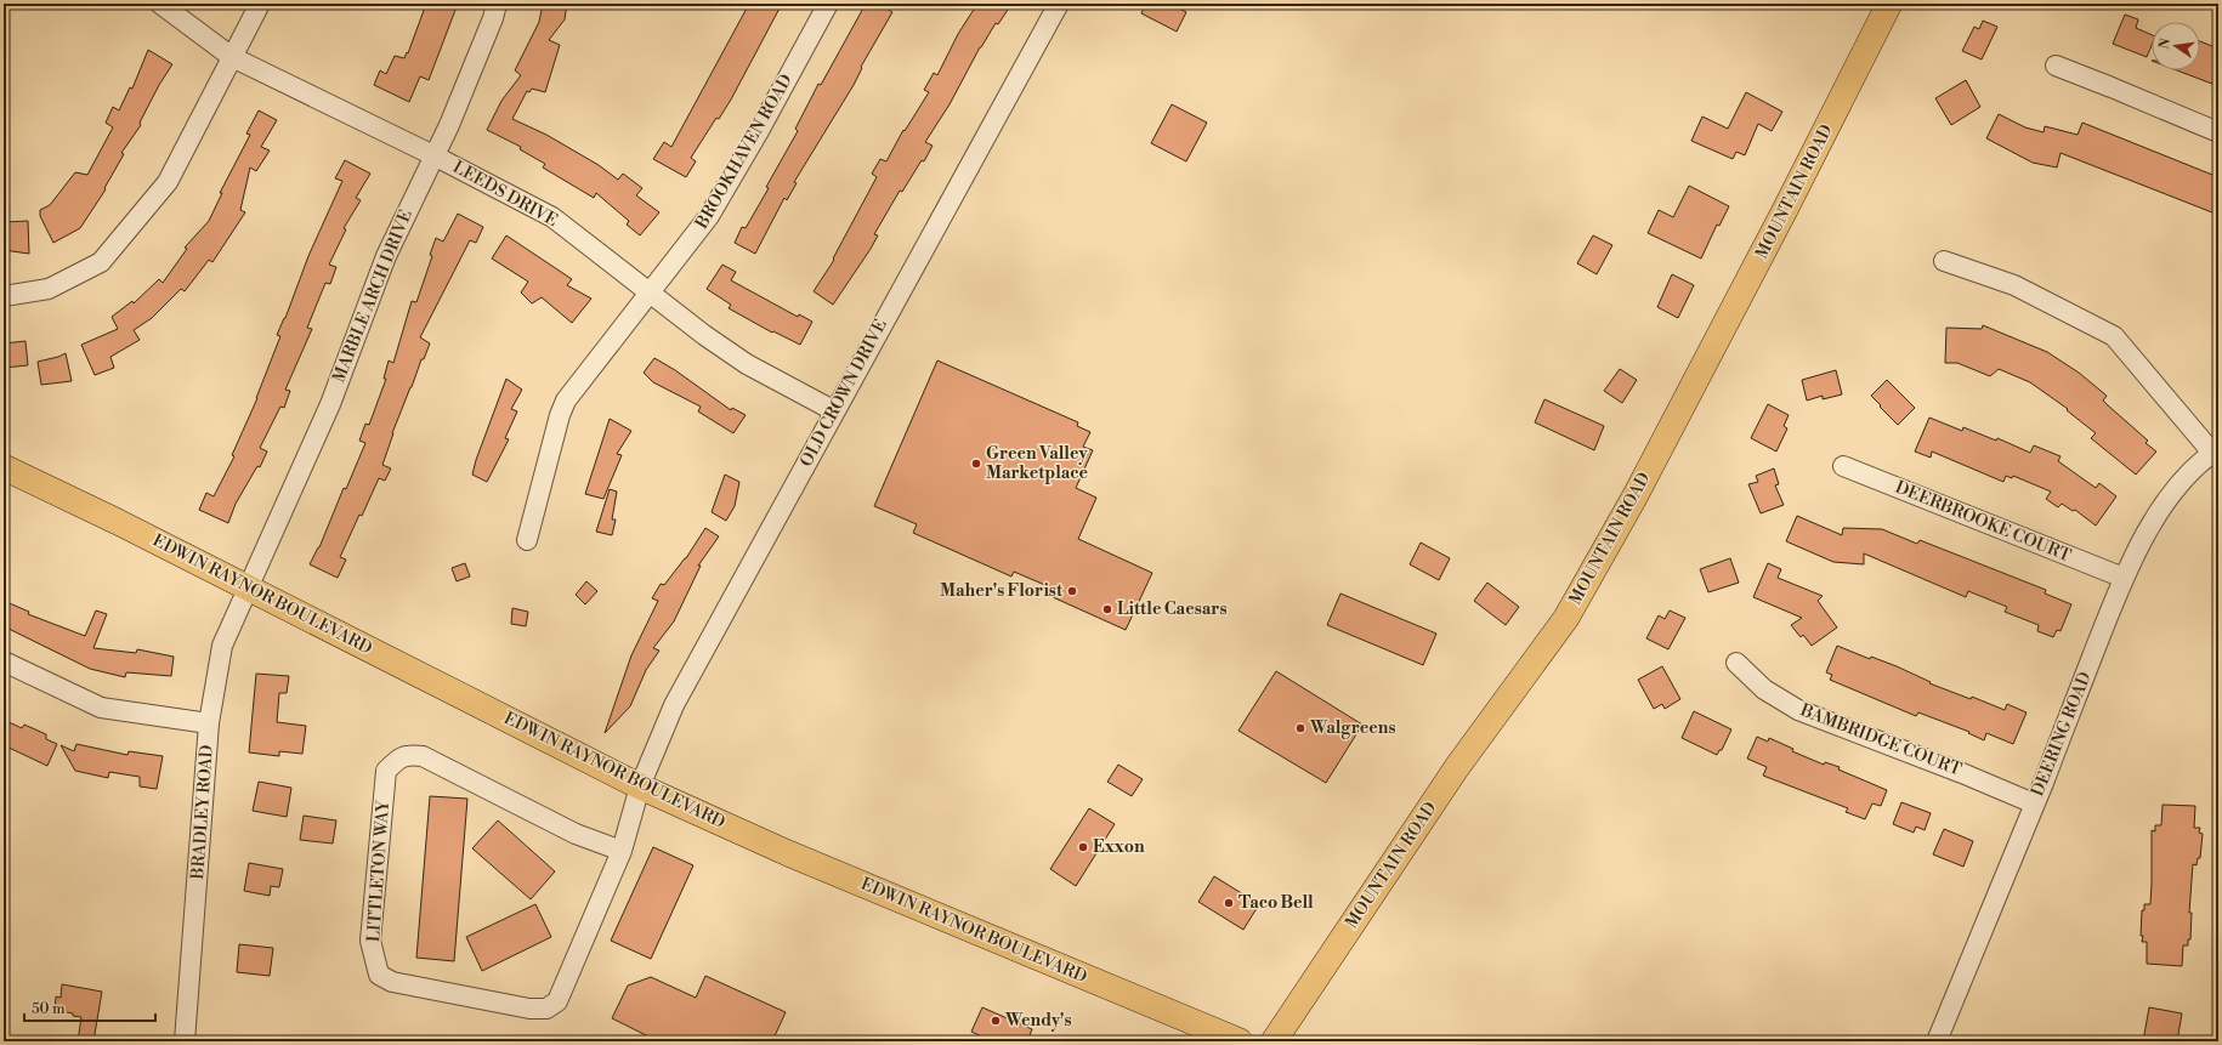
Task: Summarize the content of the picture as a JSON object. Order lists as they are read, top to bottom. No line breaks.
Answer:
{"streets":{"main road":["MOUNTAIN ROAD","EDWIN RAYNOR BOULEVARD"],"street":["BROOKHAVEN ROAD","LEEDS DRIVE","MARBLE ARCH DRIVE","OLD CROWN DRIVE","DEERBROOKE COURT","DEERING ROAD","BAMBRIDGE COURT","BRADLEY ROAD","LITTLETON WAY"]},"crossings":[["BROOKHAVEN ROAD","LEEDS DRIVE"],["LEEDS DRIVE","MARBLE ARCH DRIVE"],["LEEDS DRIVE","OLD CROWN DRIVE"],["MARBLE ARCH DRIVE","EDWIN RAYNOR BOULEVARD"],["MARBLE ARCH DRIVE","BRADLEY ROAD"],["OLD CROWN DRIVE","EDWIN RAYNOR BOULEVARD"],["OLD CROWN DRIVE","LITTLETON WAY"],["DEERBROOKE COURT","DEERING ROAD"],["EDWIN RAYNOR BOULEVARD","BRADLEY ROAD"],["EDWIN RAYNOR BOULEVARD","LITTLETON WAY"],["DEERING ROAD","BAMBRIDGE COURT"]],"places":["Green Valley Marketplace","Maher's Florist","Little Caesars","Walgreens","Exxon","Taco Bell","Wendy's"],"scale_bar":"50 m","north":"left"}
